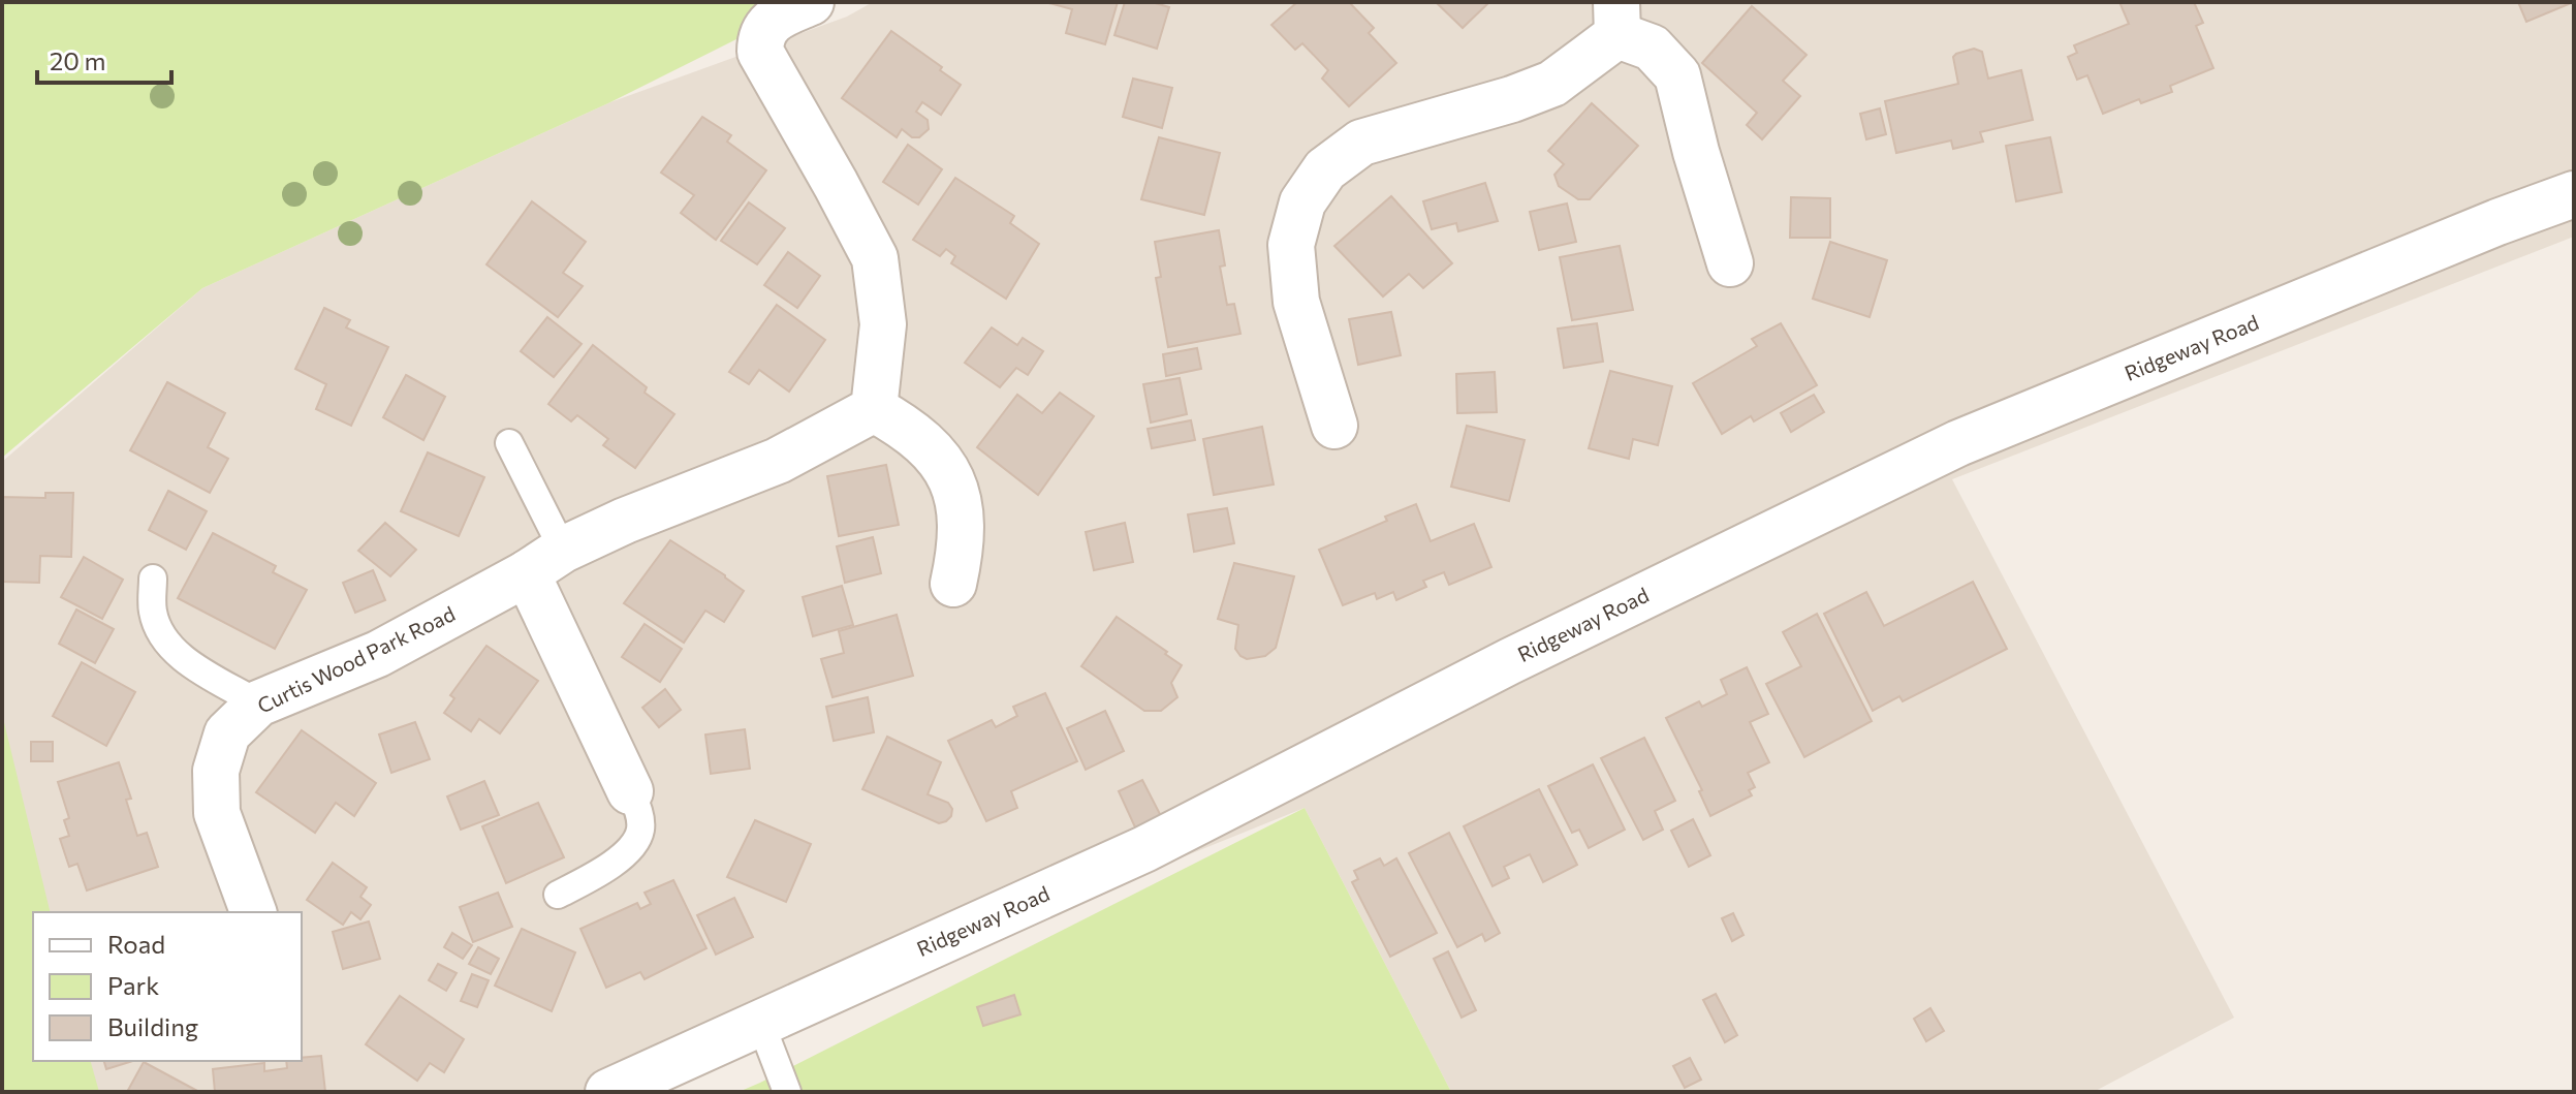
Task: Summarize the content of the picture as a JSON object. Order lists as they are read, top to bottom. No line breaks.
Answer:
{"streets":{"street":["Ridgeway Road","Curtis Wood Park Road"]},"legend":["Road","Park","Building"],"scale_bar":"20 m"}
